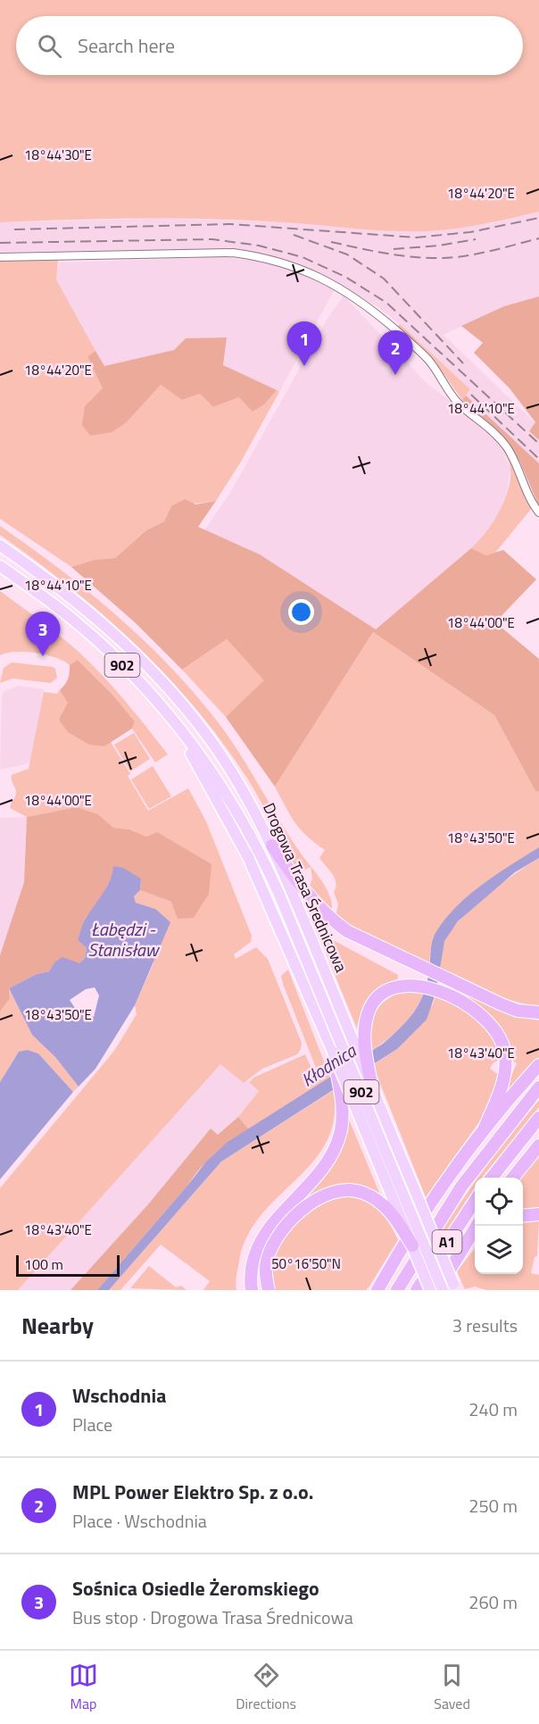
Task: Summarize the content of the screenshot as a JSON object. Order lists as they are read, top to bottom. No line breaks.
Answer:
{"streets":{"highway":["A1"],"main road":["902","Drogowa Trasa Średnicowa"]},"water":["Łabędzi - Stanisław","Kłodnica"],"scale_bar":"100 m","page":{"search":"Search here","pins":["1","2","3"],"scale":"100 m","heading":["Nearby","3 results"],"list":[{"mark":"1","name":"Wschodnia","note":"Place","value":"240 m"},{"mark":"2","name":"MPL Power Elektro Sp. z o.o.","note":"Place · Wschodnia","value":"250 m"},{"mark":"3","name":"Sośnica Osiedle Żeromskiego","note":"Bus stop · Drogowa Trasa Średnicowa","value":"260 m"}],"nav":["Map","Directions","Saved"]},"coordinates":["18°44'30\"E","18°44'20\"E","18°44'10\"E","18°44'00\"E","18°43'50\"E","18°43'40\"E","50°16'50\"N"]}
